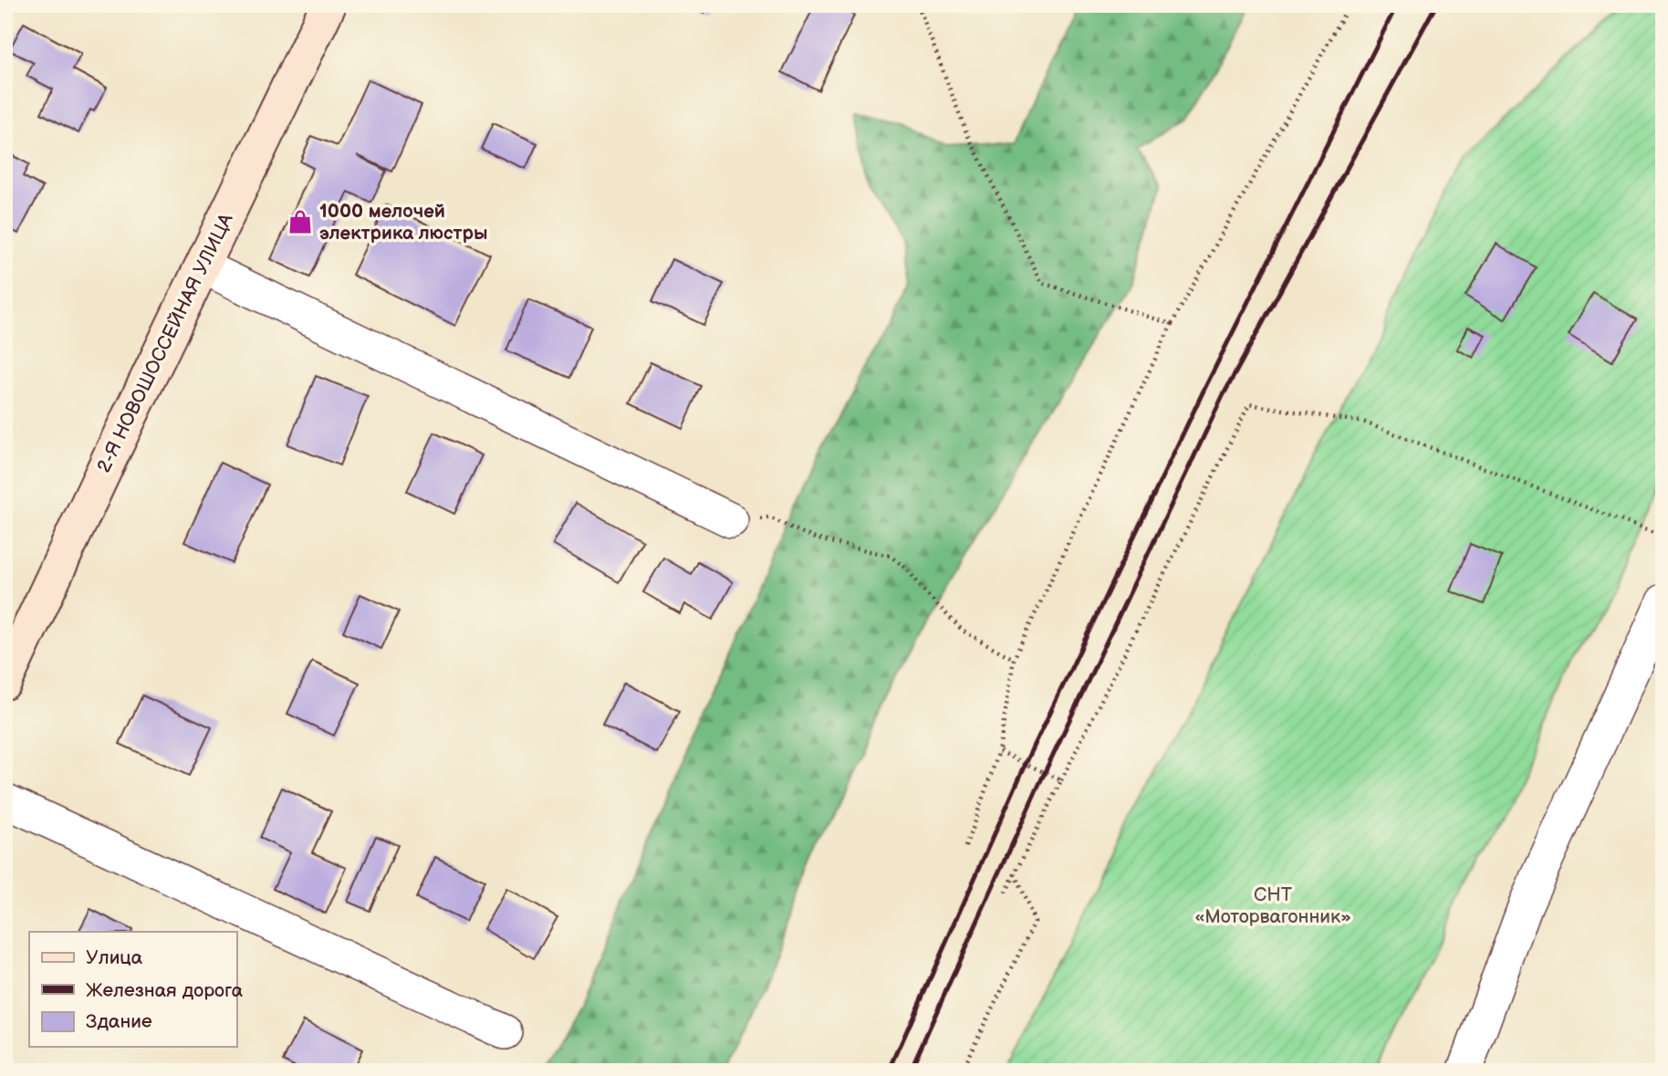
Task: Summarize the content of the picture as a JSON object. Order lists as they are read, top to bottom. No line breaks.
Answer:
{"streets":{"main road":["2-Я НОВОШОССЕЙНАЯ УЛИЦА"]},"parks":["СНТ «Моторвагонник»"],"places":{"shop":["1000 мелочей электрика люстры"]},"legend":["Улица","Железная дорога","Здание"]}
